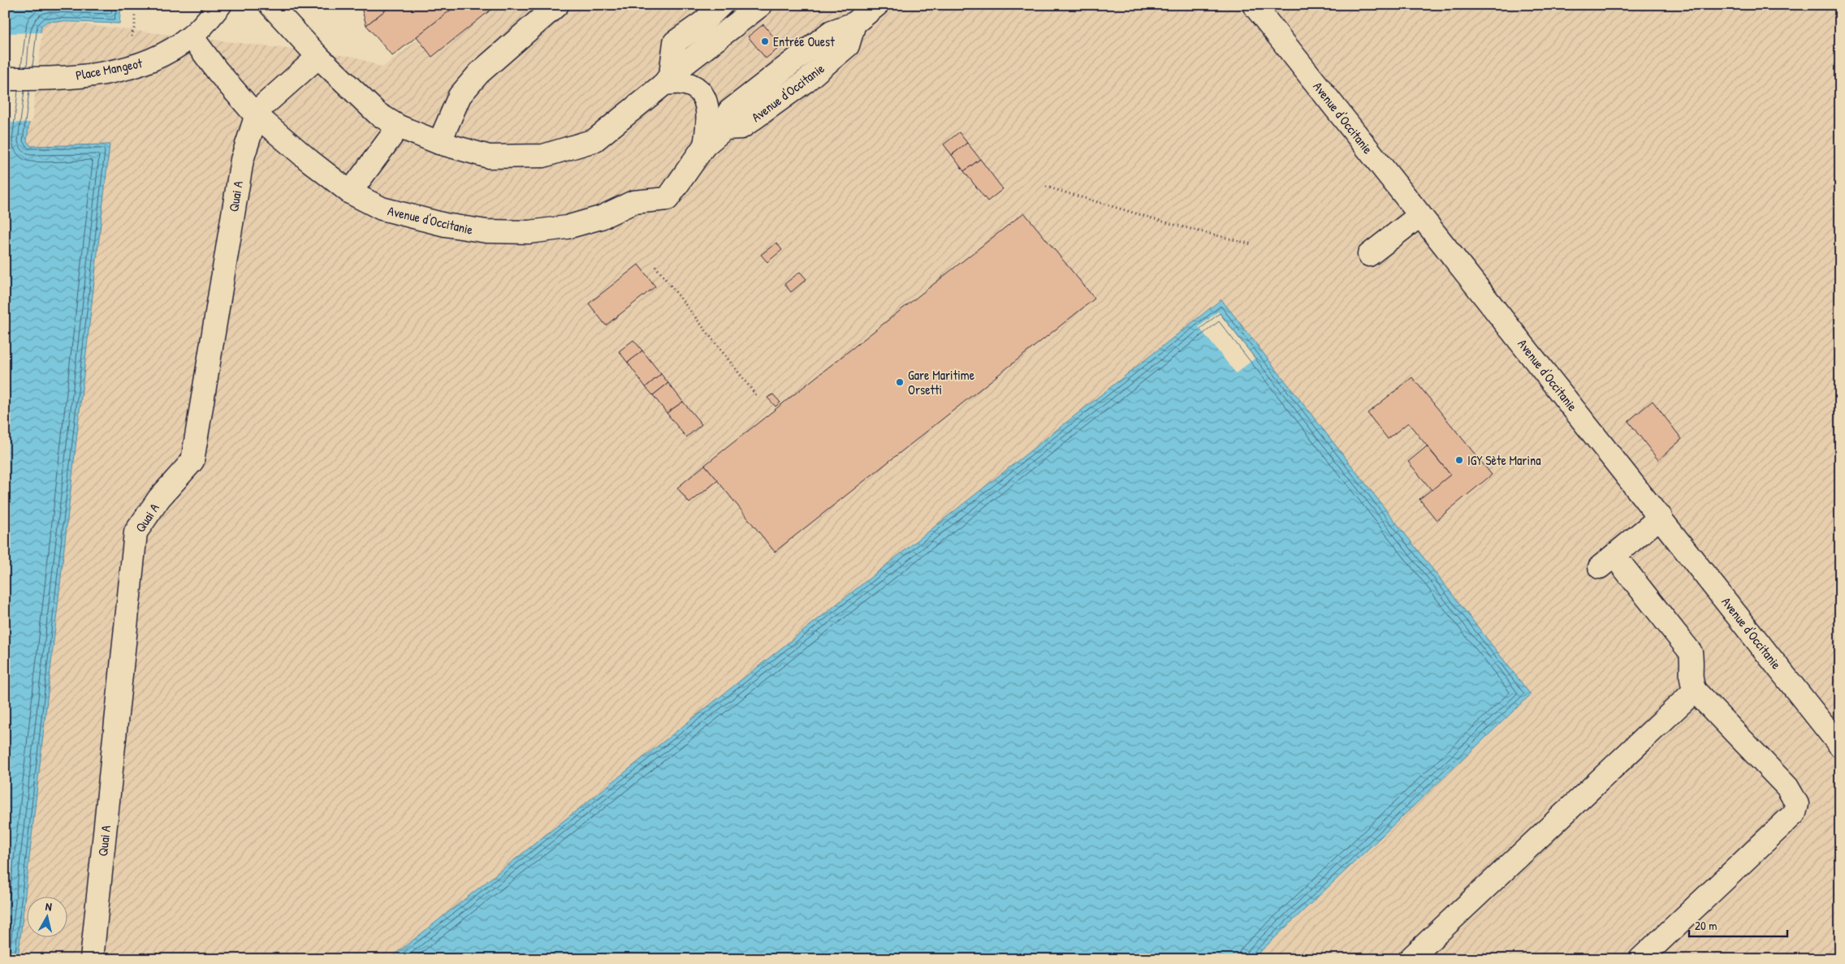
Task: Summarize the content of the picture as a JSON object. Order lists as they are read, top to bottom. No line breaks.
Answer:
{"streets":{"street":["Place Mangeot","Avenue d'Occitanie","Quai A"]},"crossings":[["Place Mangeot","Avenue d'Occitanie"],["Avenue d'Occitanie","Quai A"]],"places":["Entrée Ouest","Gare Maritime Orsetti","IGY Sète Marina"],"scale_bar":"20 m","north":"top"}
